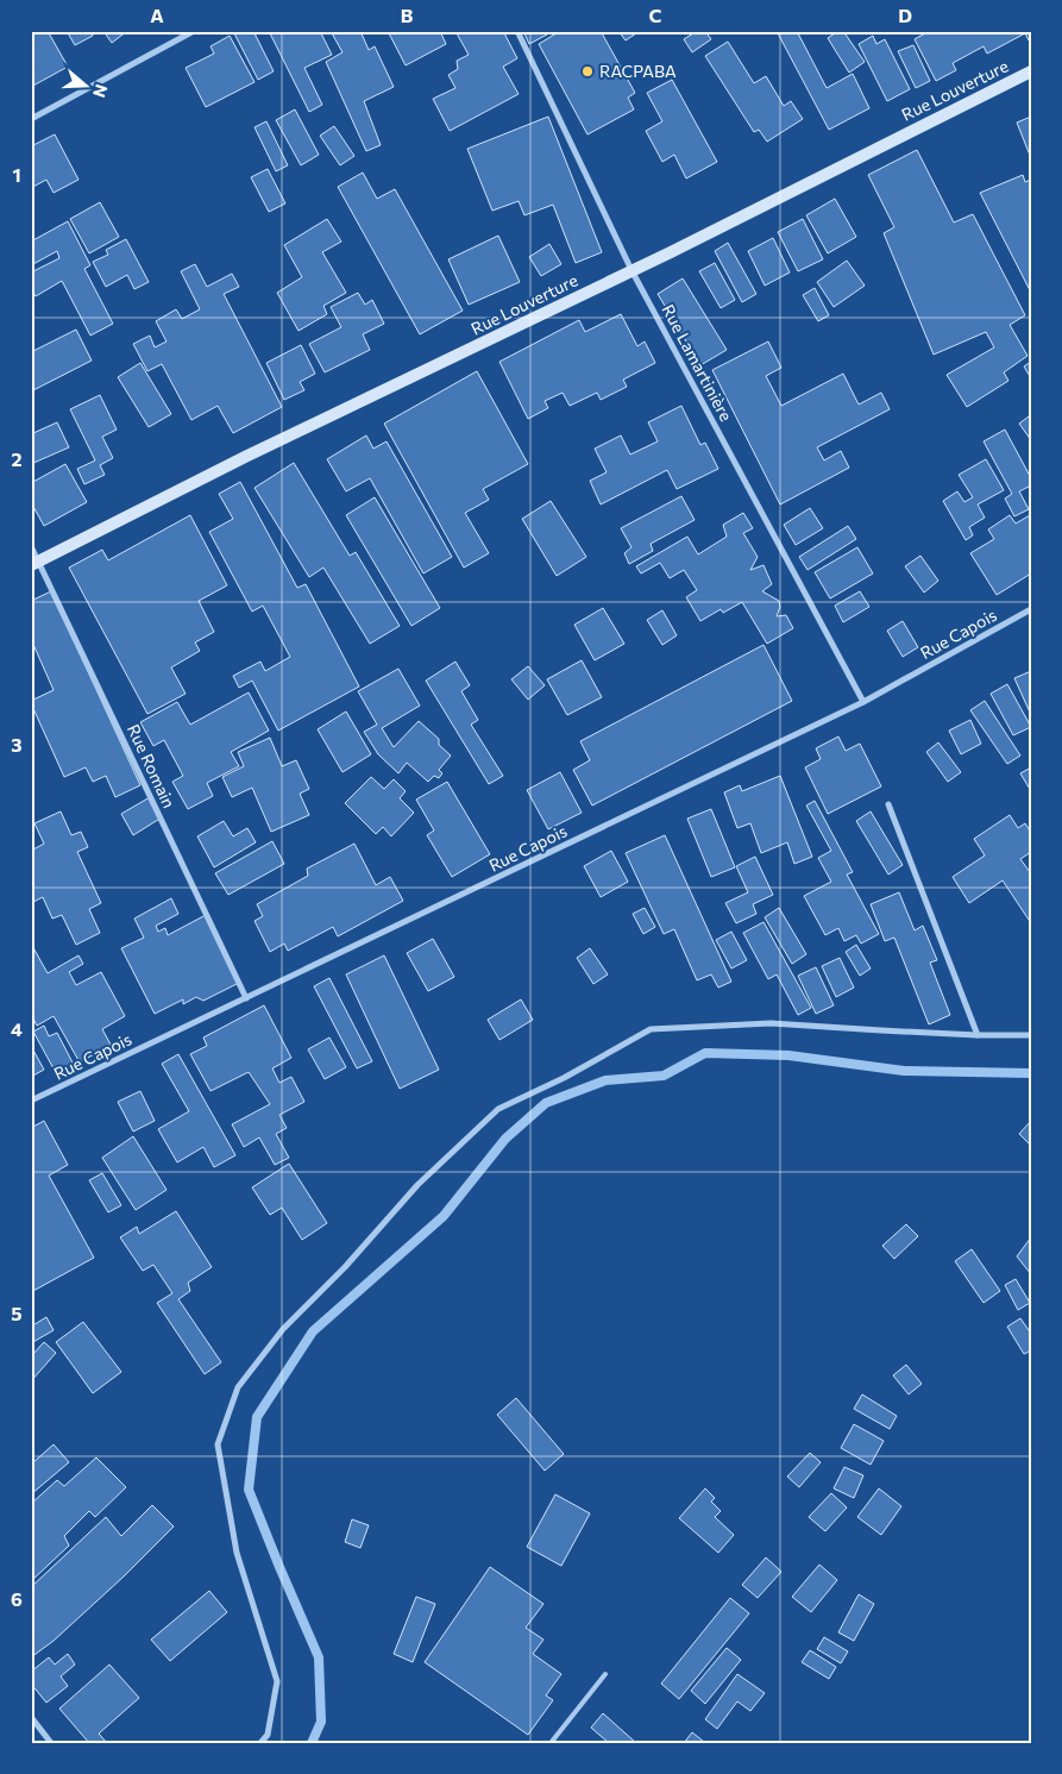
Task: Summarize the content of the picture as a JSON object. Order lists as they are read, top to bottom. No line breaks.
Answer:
{"streets":{"main road":["Rue Louverture"],"street":["Rue Lamartinière","Rue Capois","Rue Romain"]},"crossings":[["Rue Louverture","Rue Lamartinière"],["Rue Louverture","Rue Romain"],["Rue Lamartinière","Rue Capois"],["Rue Capois","Rue Romain"]],"places":["RACPABA"],"north":"right","grid":{"columns":["A","B","C","D"],"rows":["1","2","3","4","5","6"]}}
